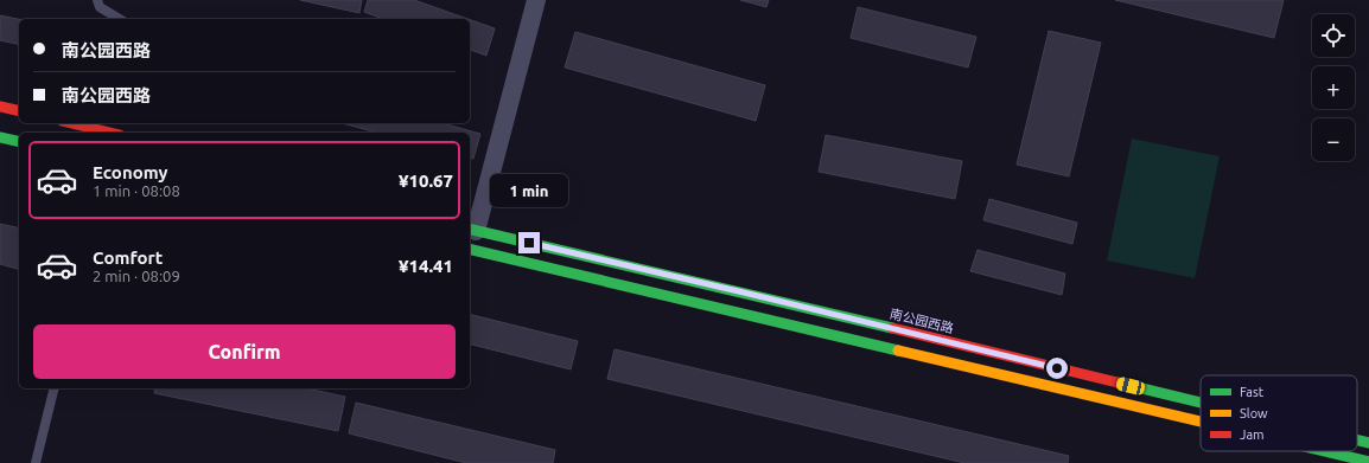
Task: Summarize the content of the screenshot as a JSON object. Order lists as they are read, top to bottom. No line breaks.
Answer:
{"streets":{"main road":["南公园西路"]},"legend":["Fast","Slow","Jam"],"page":{"map_buttons":["+","−"],"banner":["南公园西路","南公园西路"],"list":[{"name":"Economy","note":"1 min · 08:08","value":"¥10.67"},{"name":"Comfort","note":"2 min · 08:09","value":"¥14.41"}],"bubble":"1 min","buttons":"Confirm"}}
